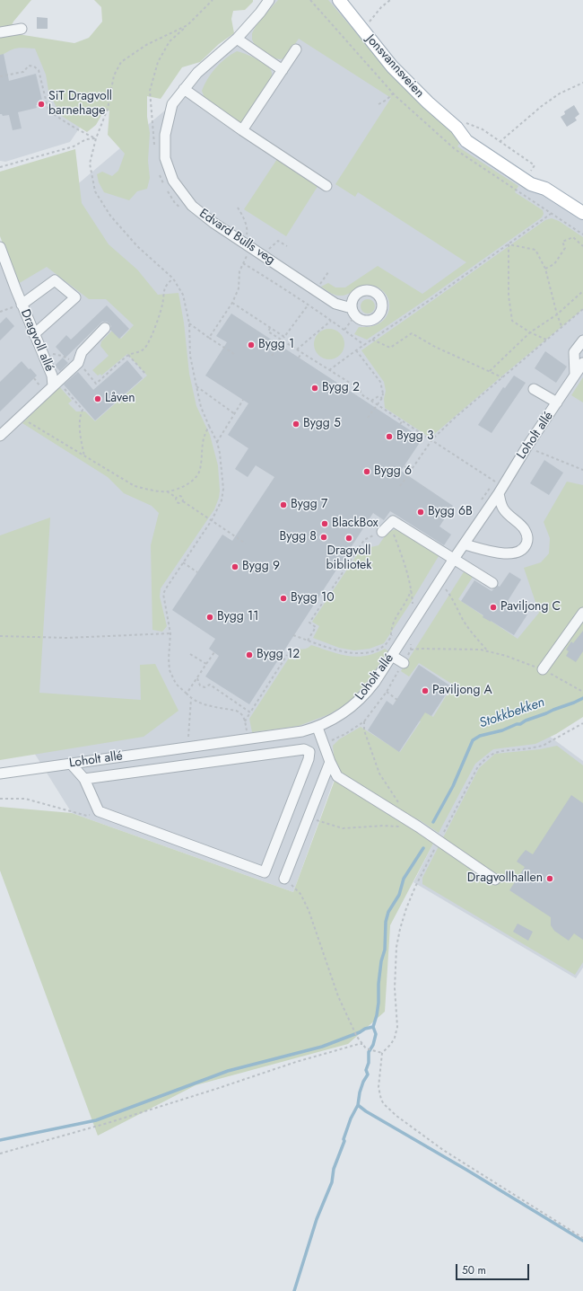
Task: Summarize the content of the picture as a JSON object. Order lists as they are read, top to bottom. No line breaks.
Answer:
{"streets":{"main road":["Jonsvannsveien"],"street":["Edvard Bulls veg","Dragvoll allé","Loholt allé"]},"water":["Stokkbekken"],"places":["SiT Dragvoll barnehage","Bygg 1","Bygg 2","Låven","Bygg 5","Bygg 3","Bygg 6","Bygg 7","Bygg 6B","BlackBox","Bygg 8","Dragvoll bibliotek","Bygg 9","Bygg 10","Paviljong C","Bygg 11","Bygg 12","Paviljong A","Dragvollhallen"],"scale_bar":"50 m"}
